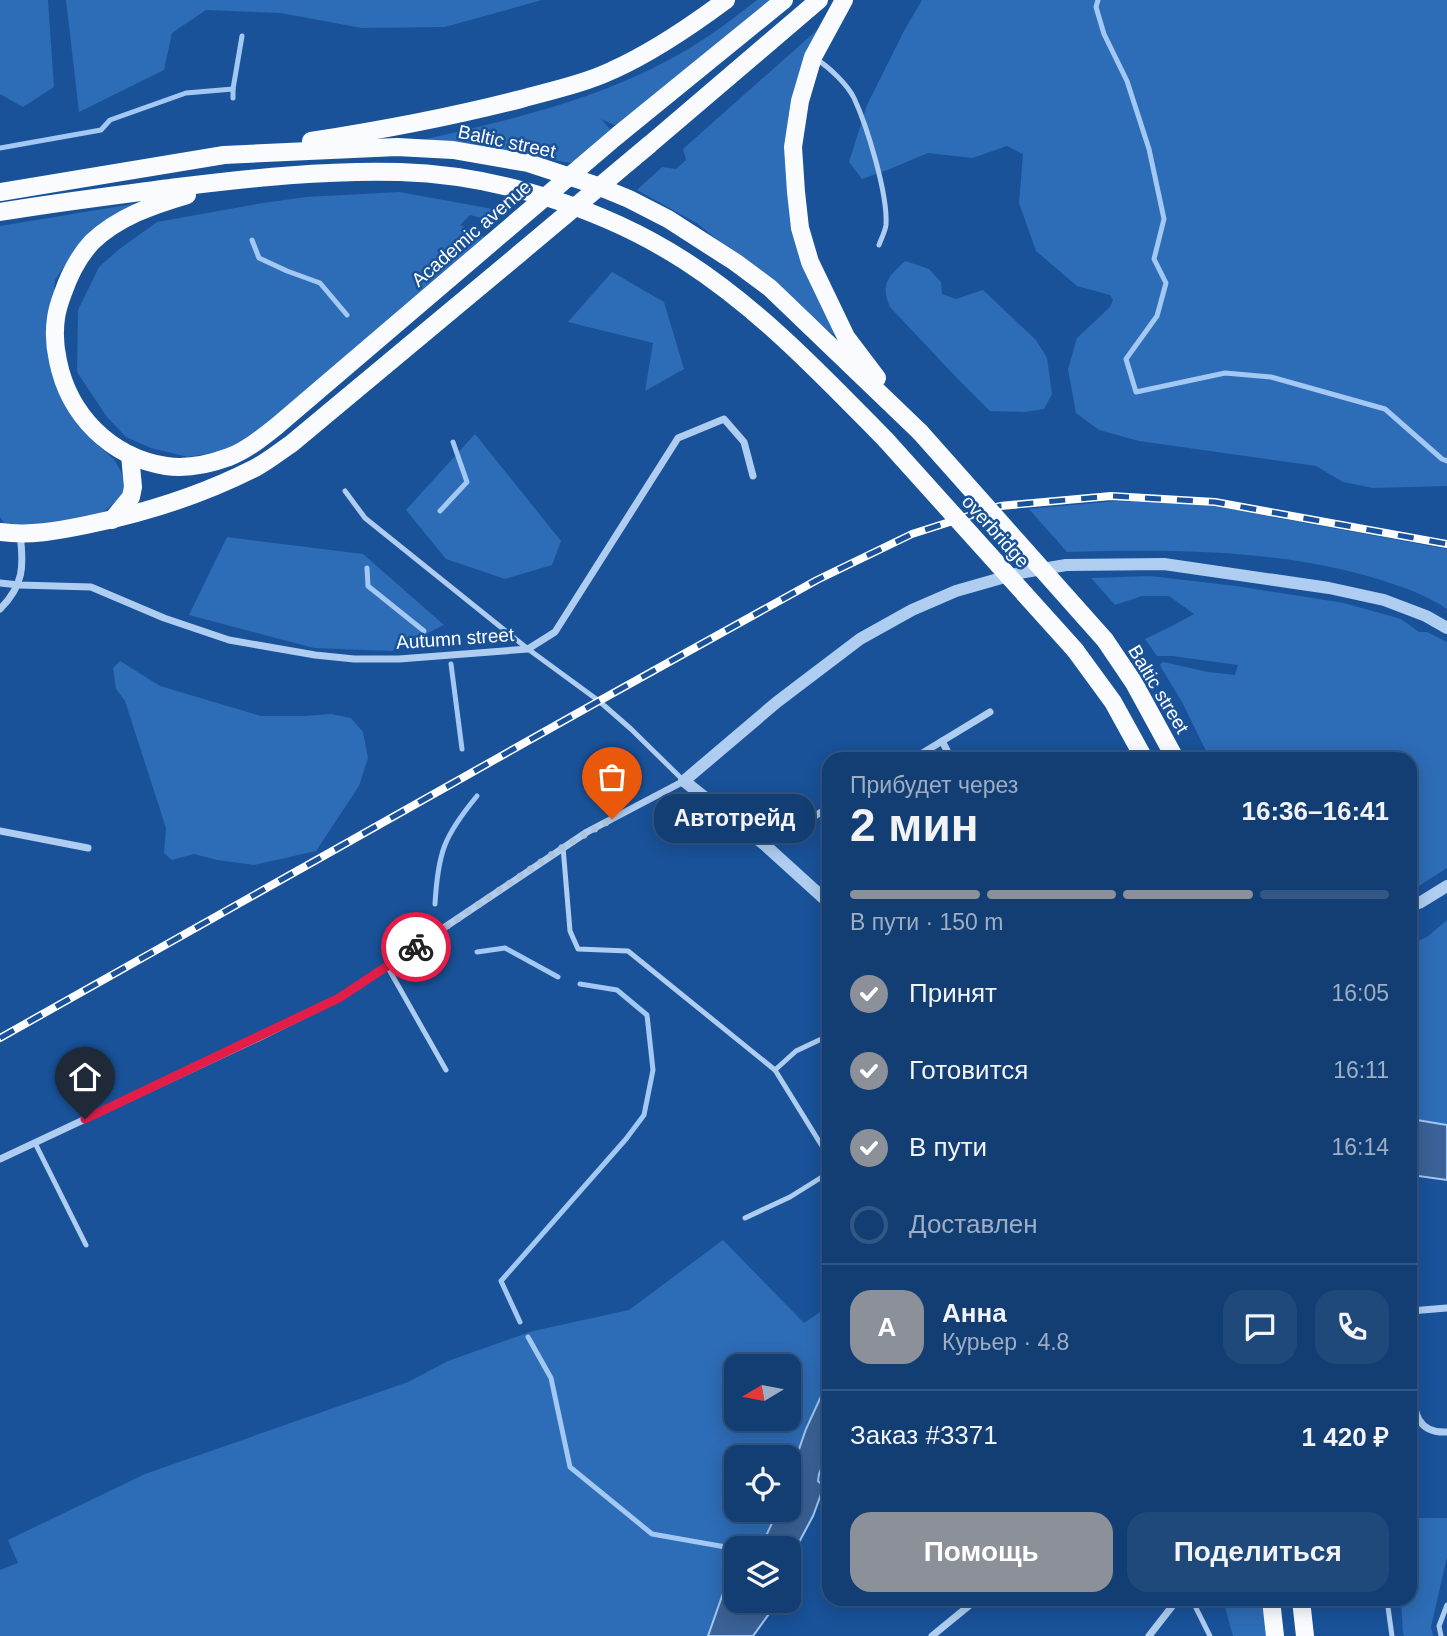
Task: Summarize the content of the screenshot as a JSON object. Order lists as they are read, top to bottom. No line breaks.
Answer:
{"streets":{"main road":["Baltic street","Academic avenue","overbridge"],"street":["Autumn street"]},"crossings":[["Baltic street","overbridge"]],"places":["Автотрейд"],"north":"left","page":{"heading":["2 мин","Прибудет через","16:36–16:41"],"panel":["Анна","Курьер · 4.8","Заказ #3371","1 420 ₽"],"bubble":"Автотрейд","bar":"В пути · 150 m","list":[["Принят","16:05"],["Готовится","16:11"],["В пути","16:14"],"Доставлен"],"round":"А","buttons":["Помощь","Поделиться"]}}
